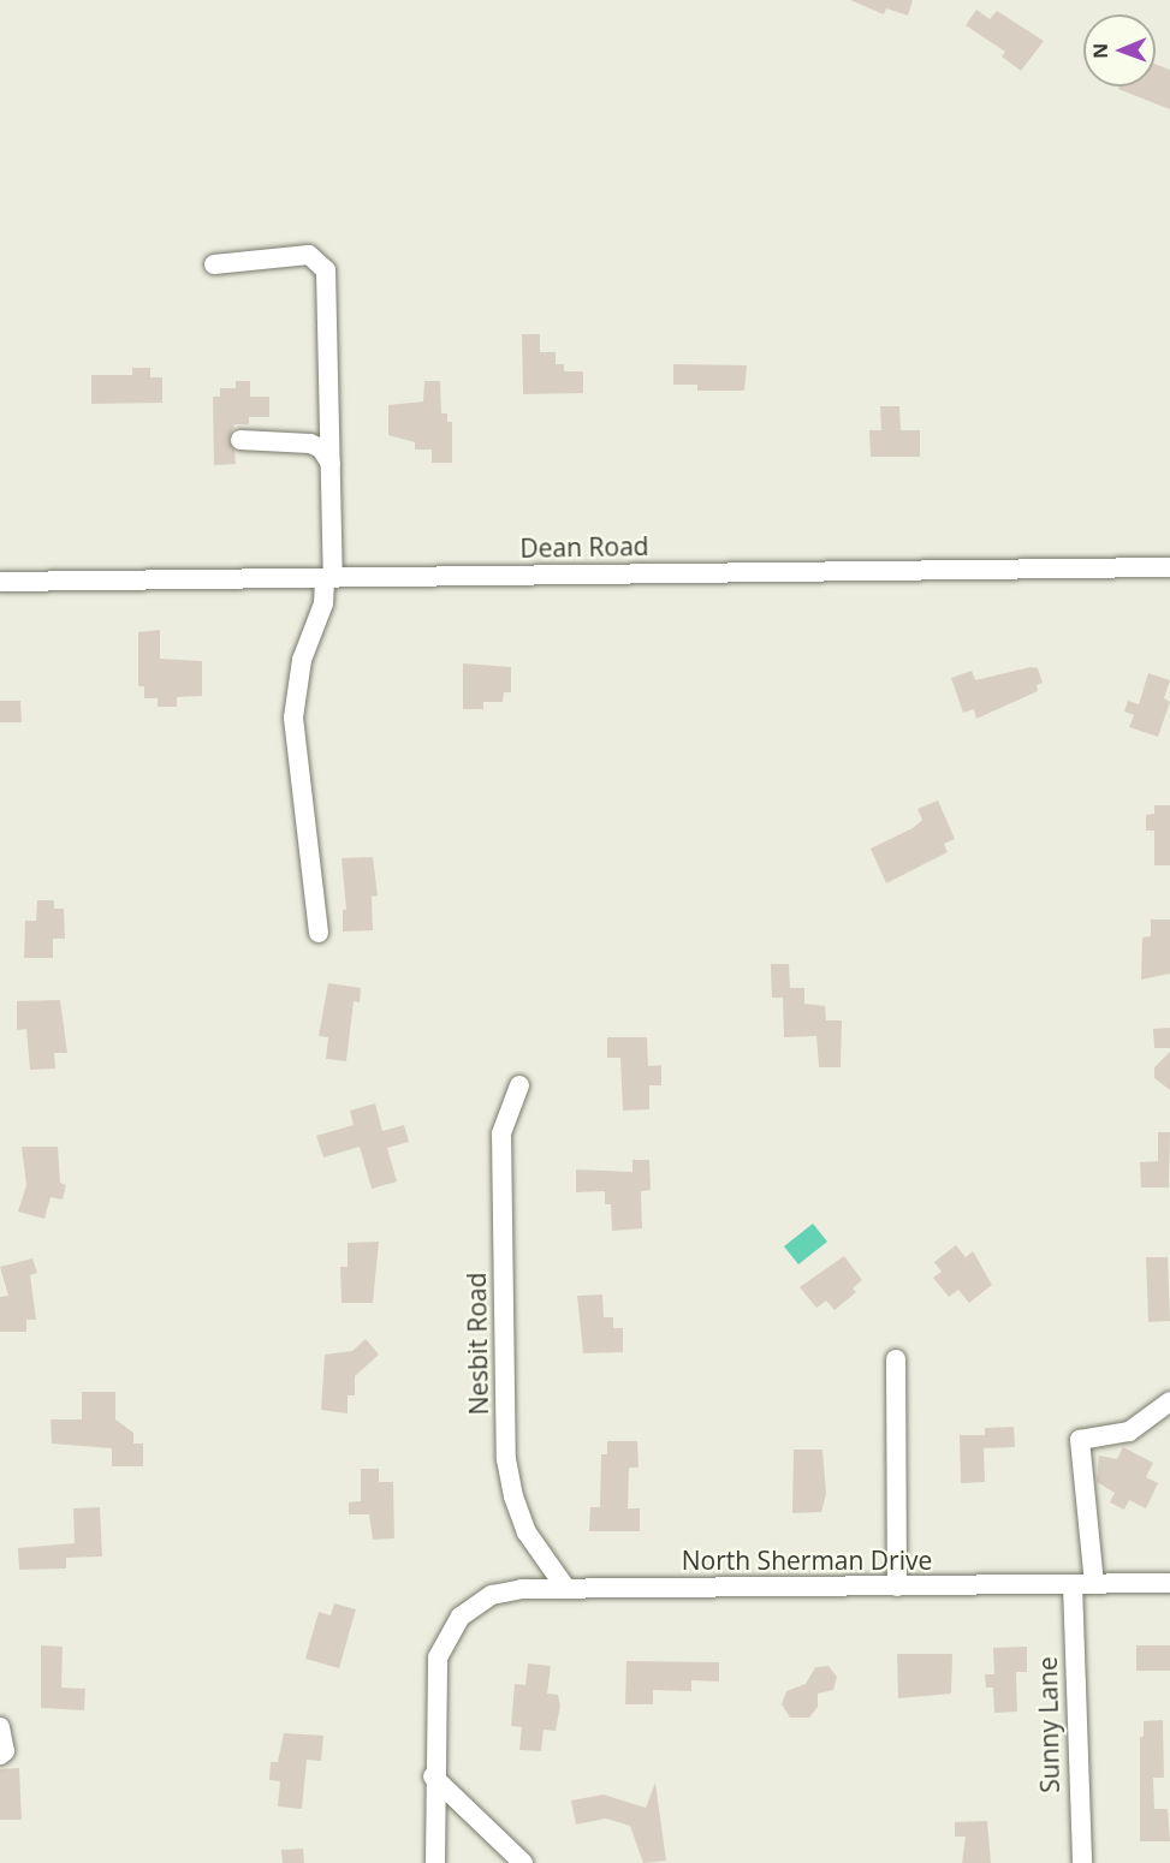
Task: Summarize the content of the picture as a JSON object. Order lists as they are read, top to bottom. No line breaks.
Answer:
{"streets":{"street":["Dean Road","Nesbit Road","North Sherman Drive","Sunny Lane"]},"crossings":[["Nesbit Road","North Sherman Drive"],["North Sherman Drive","Sunny Lane"]],"north":"left"}
